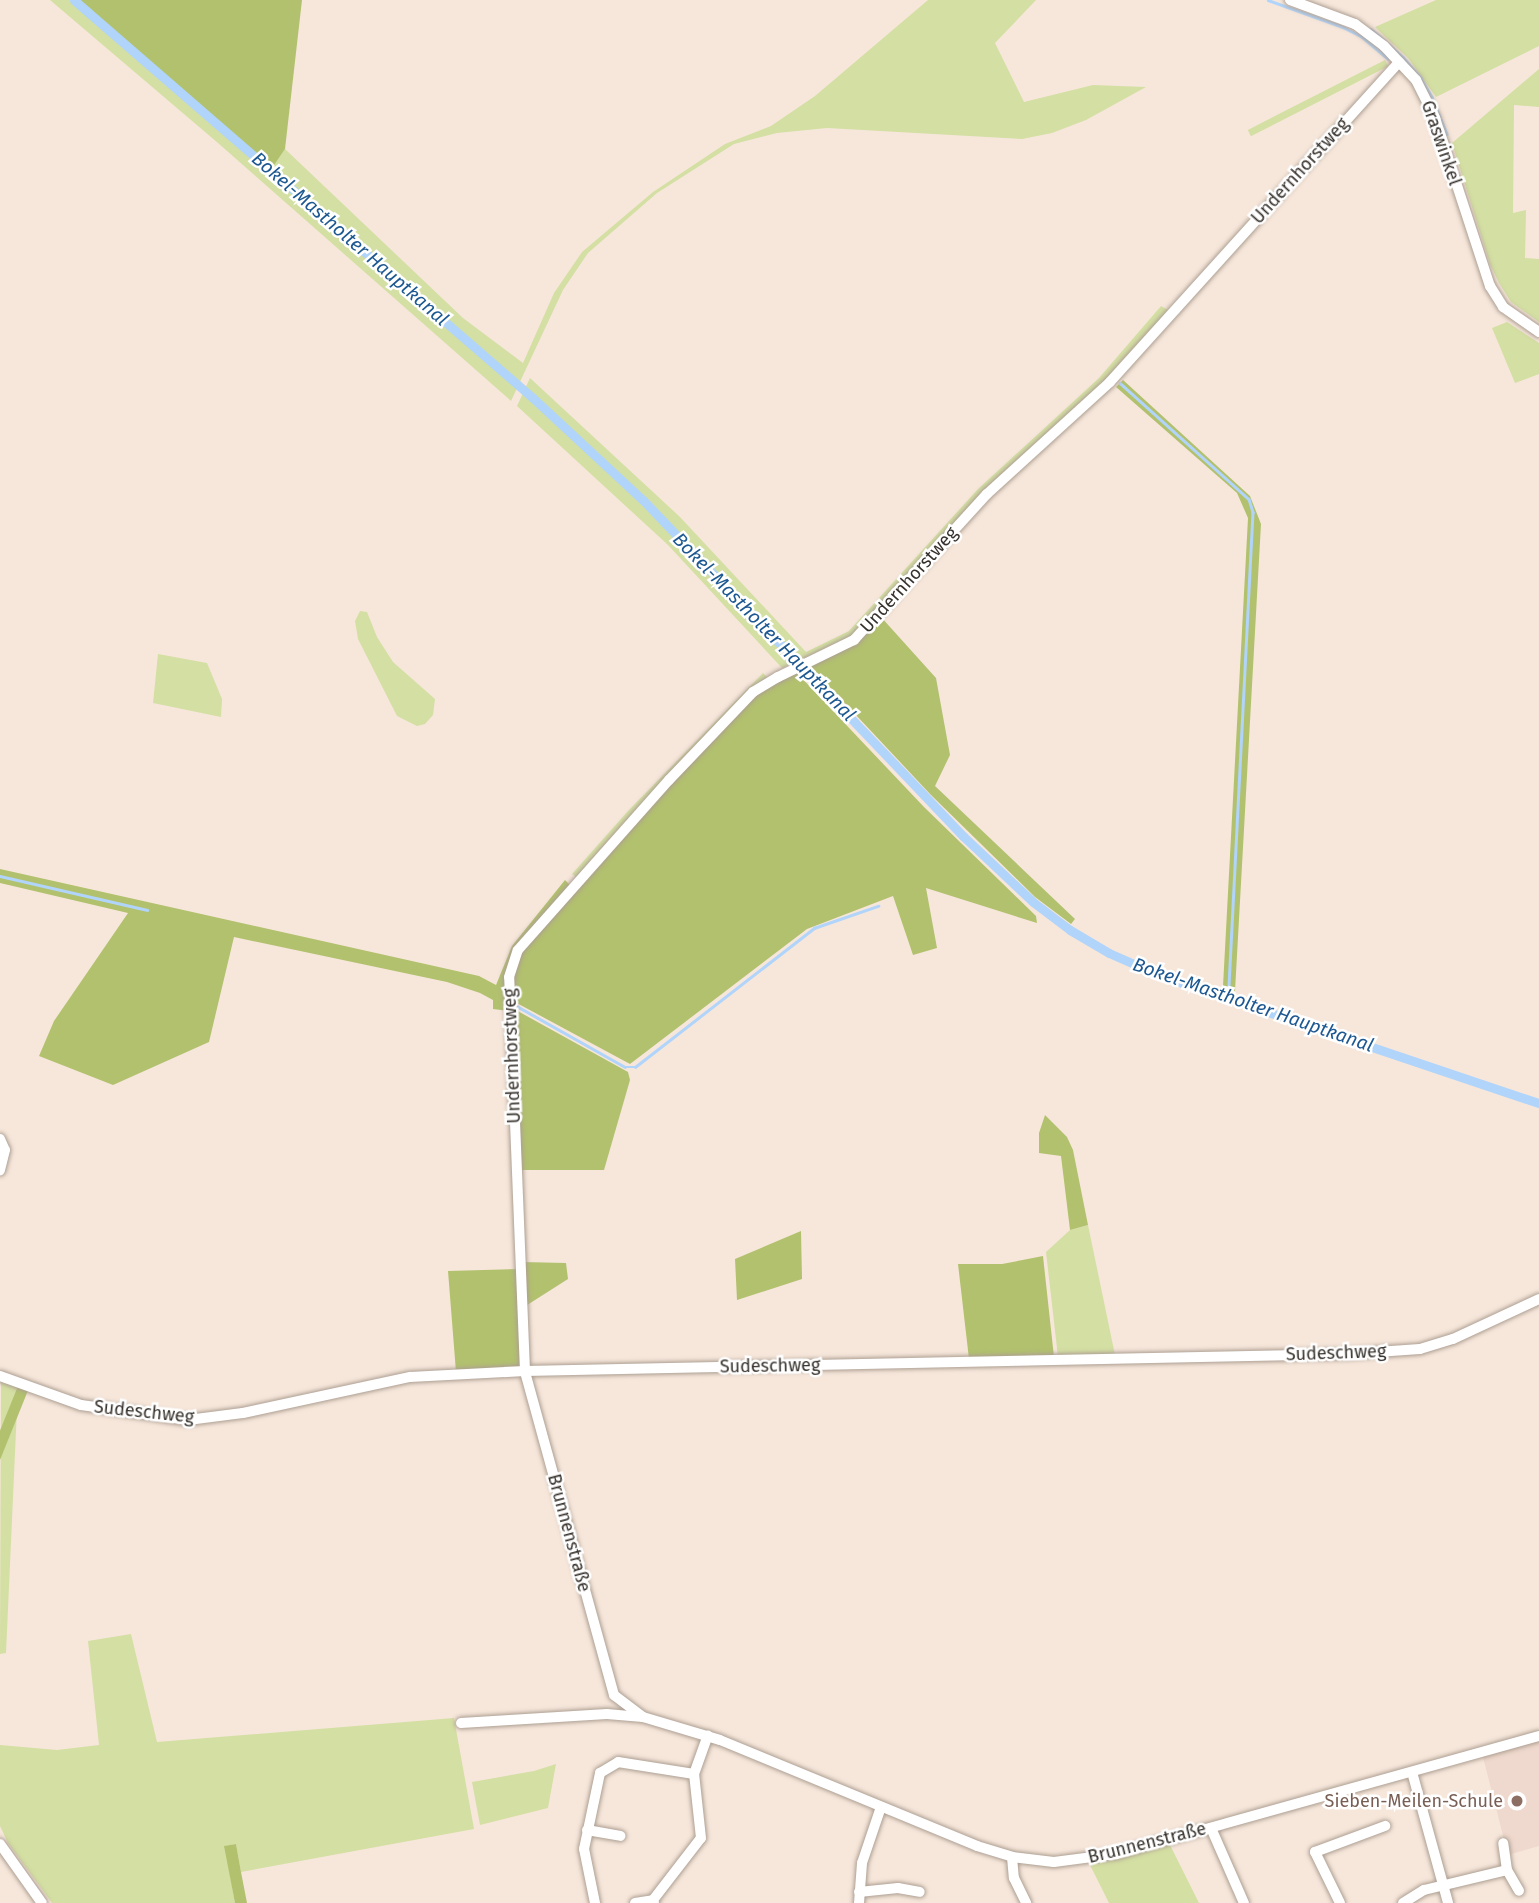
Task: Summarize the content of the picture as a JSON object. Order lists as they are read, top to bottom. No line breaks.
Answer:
{"streets":{"street":["Graswinkel","Undernhorstweg","Sudeschweg","Brunnenstraße"]},"crossings":[["Graswinkel","Undernhorstweg"],["Undernhorstweg","Sudeschweg"],["Undernhorstweg","Brunnenstraße"],["Sudeschweg","Brunnenstraße"]],"water":["Bokel-Mastholter Hauptkanal"],"places":["Sieben-Meilen-Schule"]}
